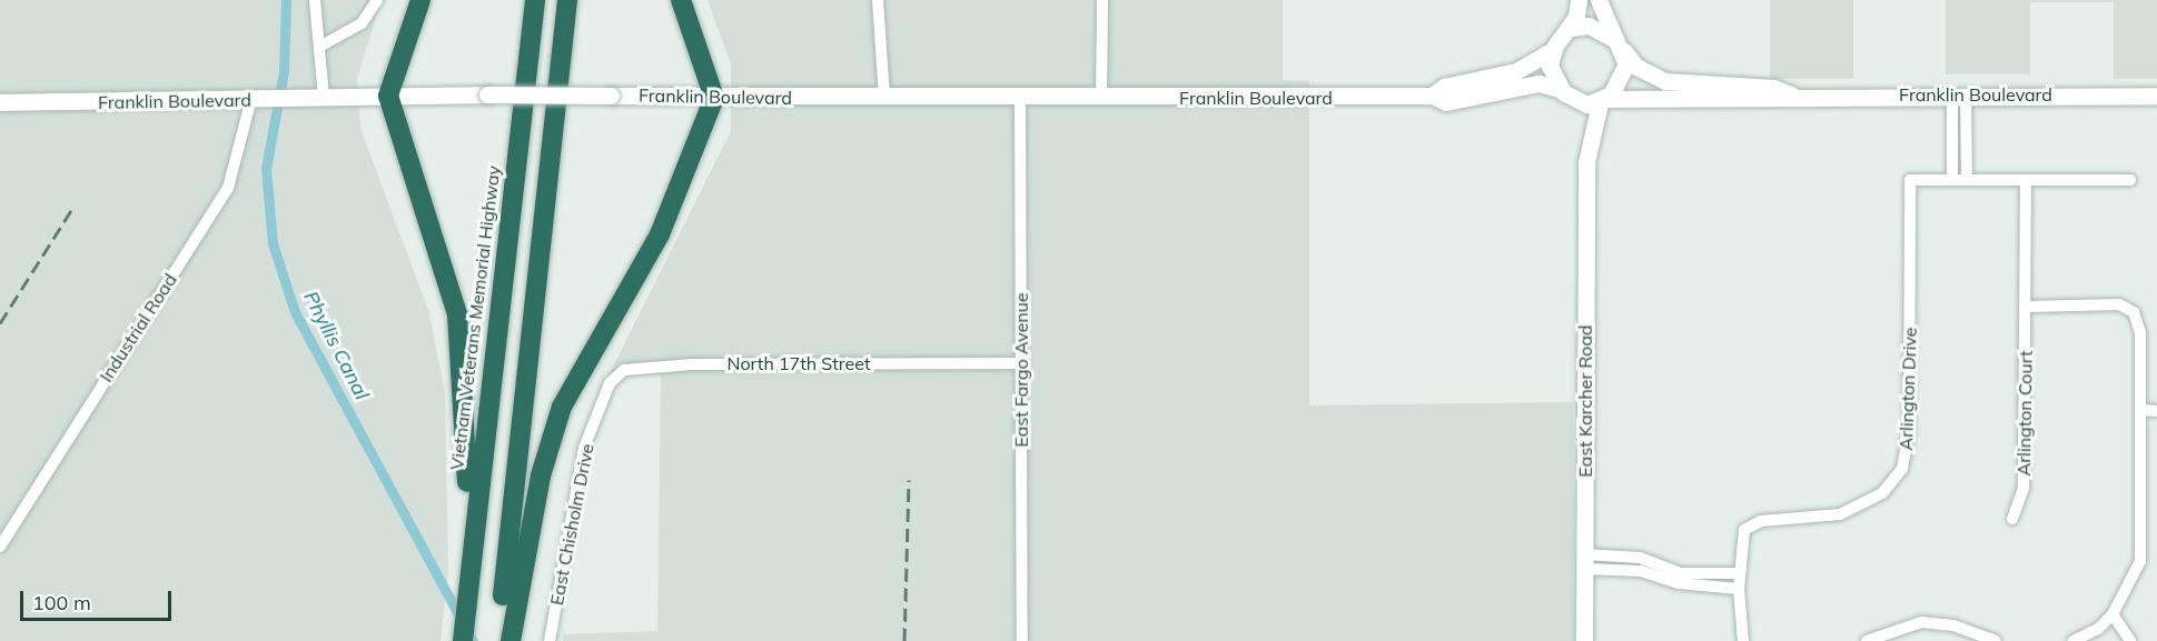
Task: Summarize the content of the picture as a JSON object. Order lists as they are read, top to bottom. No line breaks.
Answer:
{"streets":{"highway":["Vietnam Veterans Memorial Highway"],"main road":["Franklin Boulevard","East Karcher Road"],"street":["Industrial Road","North 17th Street","East Fargo Avenue","Arlington Drive","Arlington Court","East Chisholm Drive"]},"crossings":[["Franklin Boulevard","Industrial Road"],["Franklin Boulevard","East Fargo Avenue"],["North 17th Street","East Fargo Avenue"],["North 17th Street","East Chisholm Drive"]],"water":["Phyllis Canal"],"scale_bar":"100 m"}
